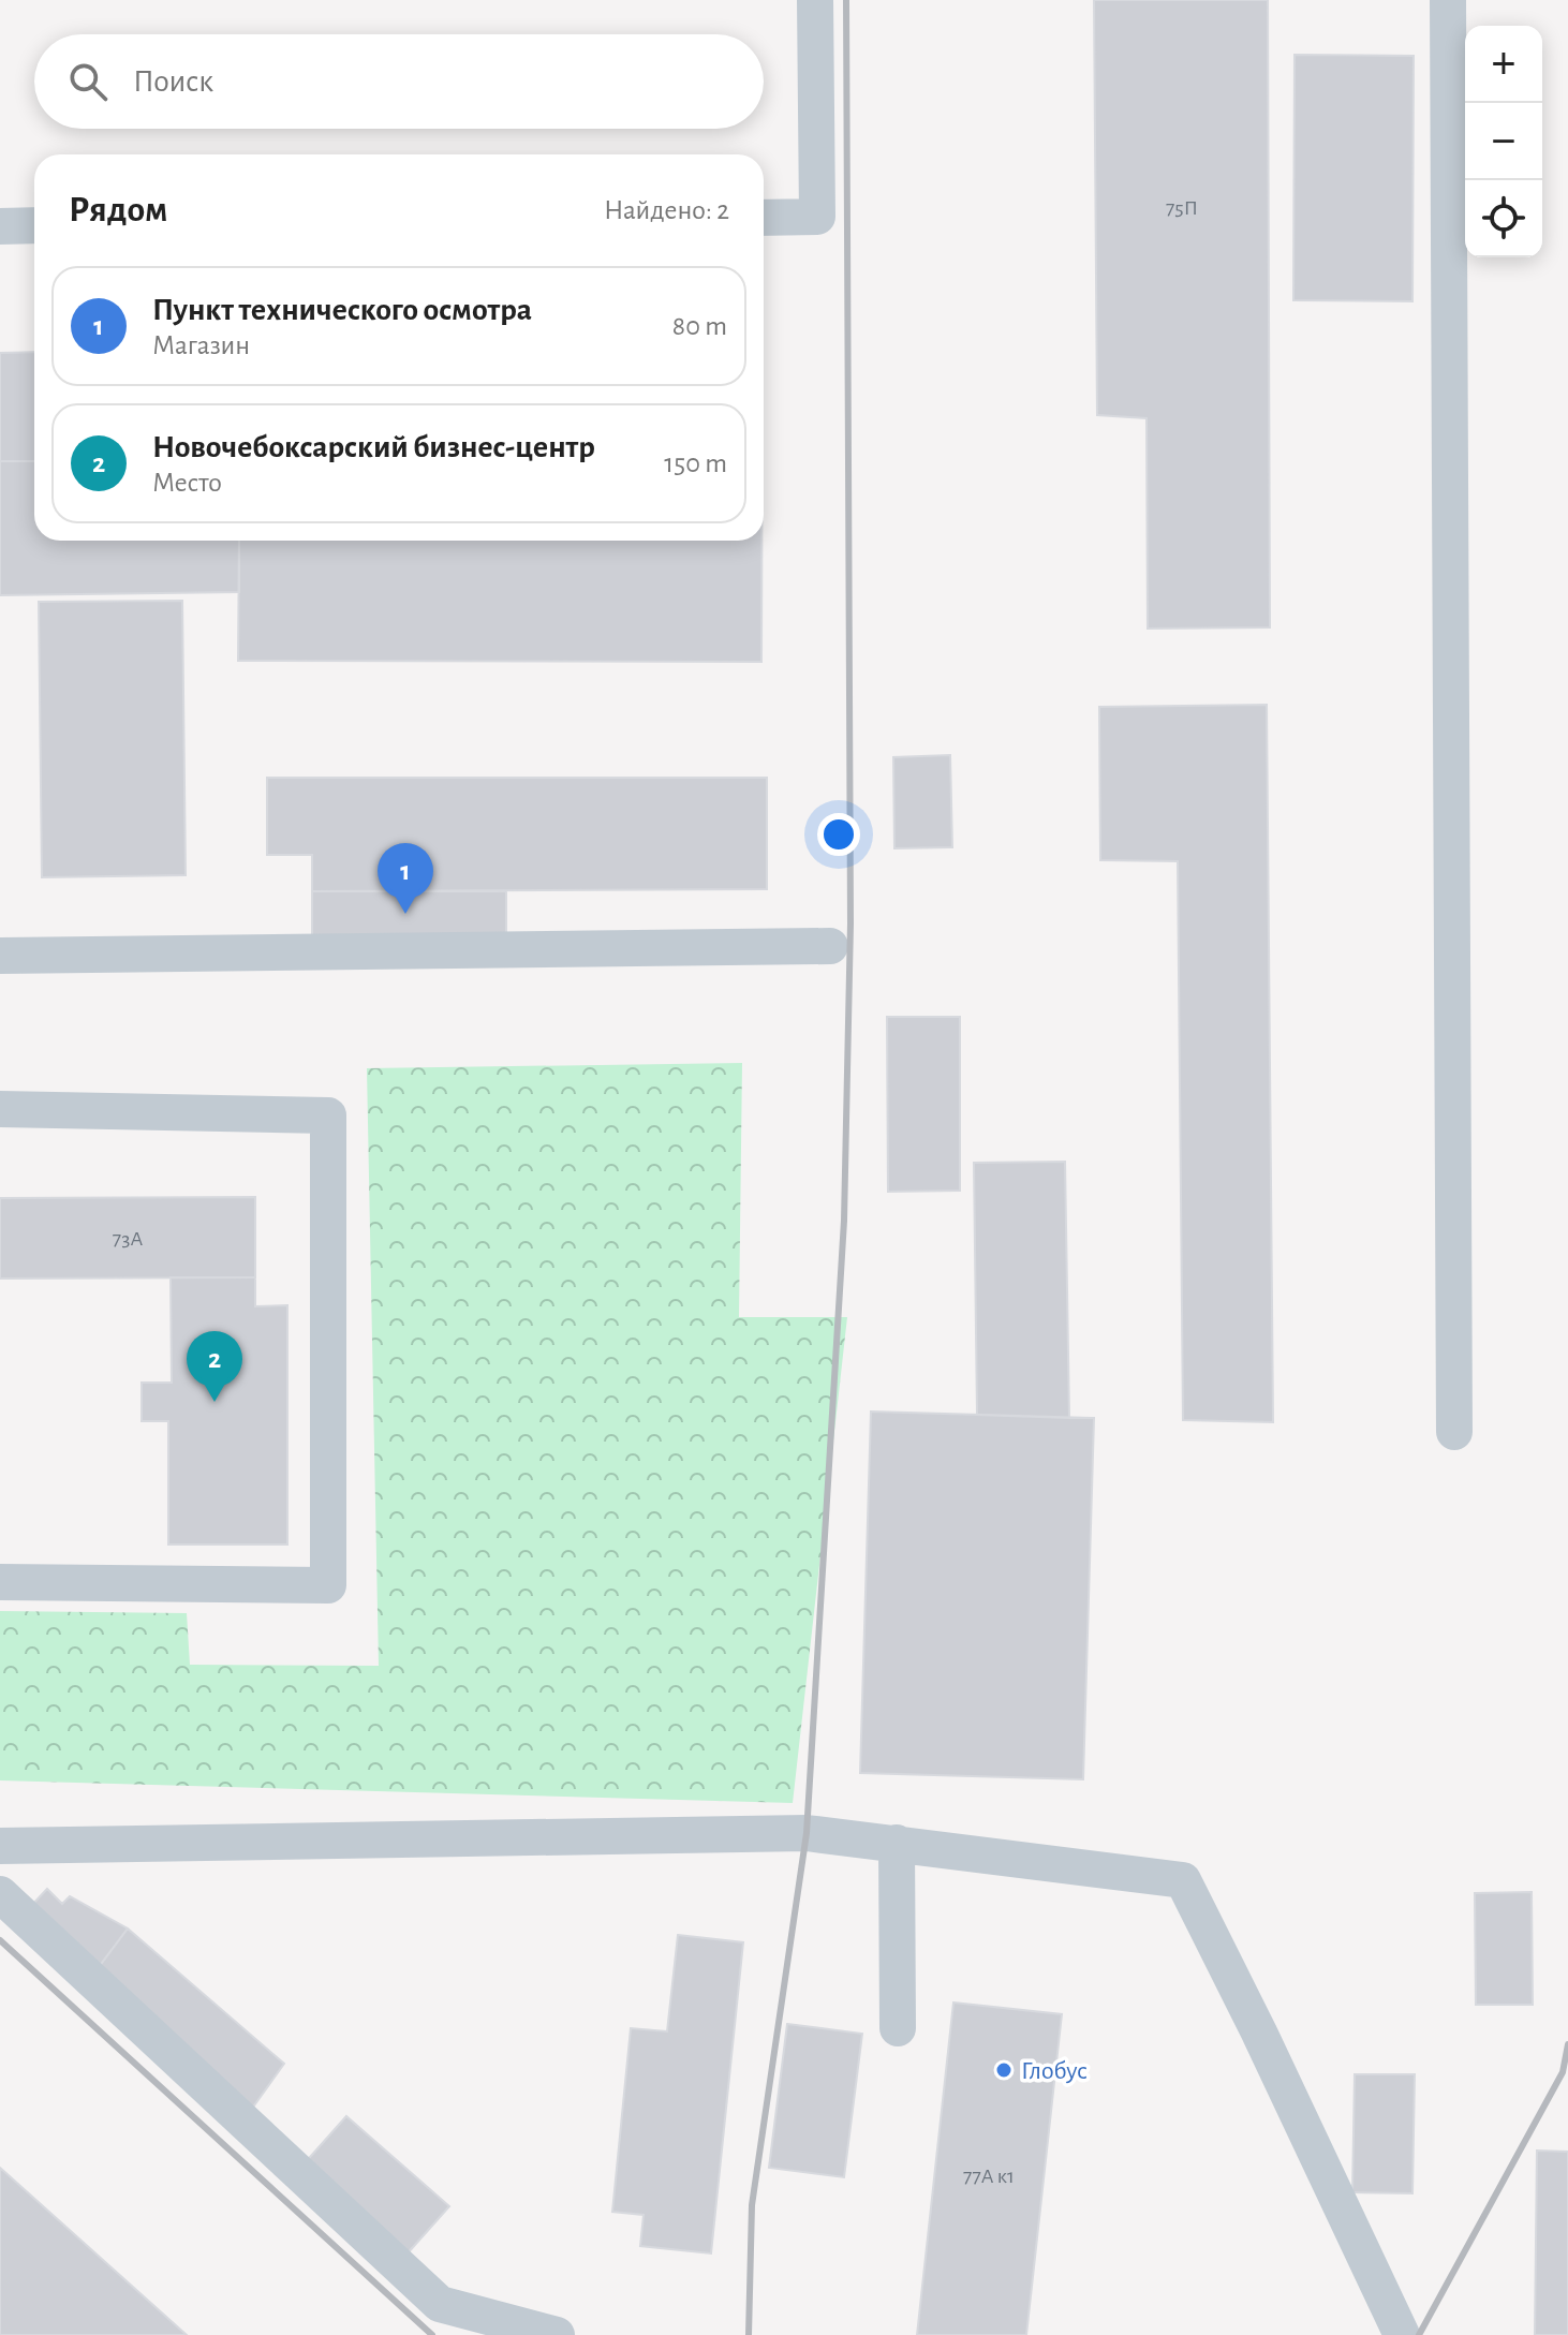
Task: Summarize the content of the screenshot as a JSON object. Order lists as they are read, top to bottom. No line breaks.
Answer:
{"places":["Глобус"],"house_numbers":["75П","73А","77А к1"],"page":{"map_buttons":["+","−"],"search":"Поиск","heading":["Рядом","Найдено: 2"],"list":[{"mark":"1","name":"Пункт технического осмотра","note":"Магазин","value":"80 m"},{"mark":"2","name":"Новочебоксарский бизнес-центр","note":"Место","value":"150 m"}],"pins":["1","2"]}}
